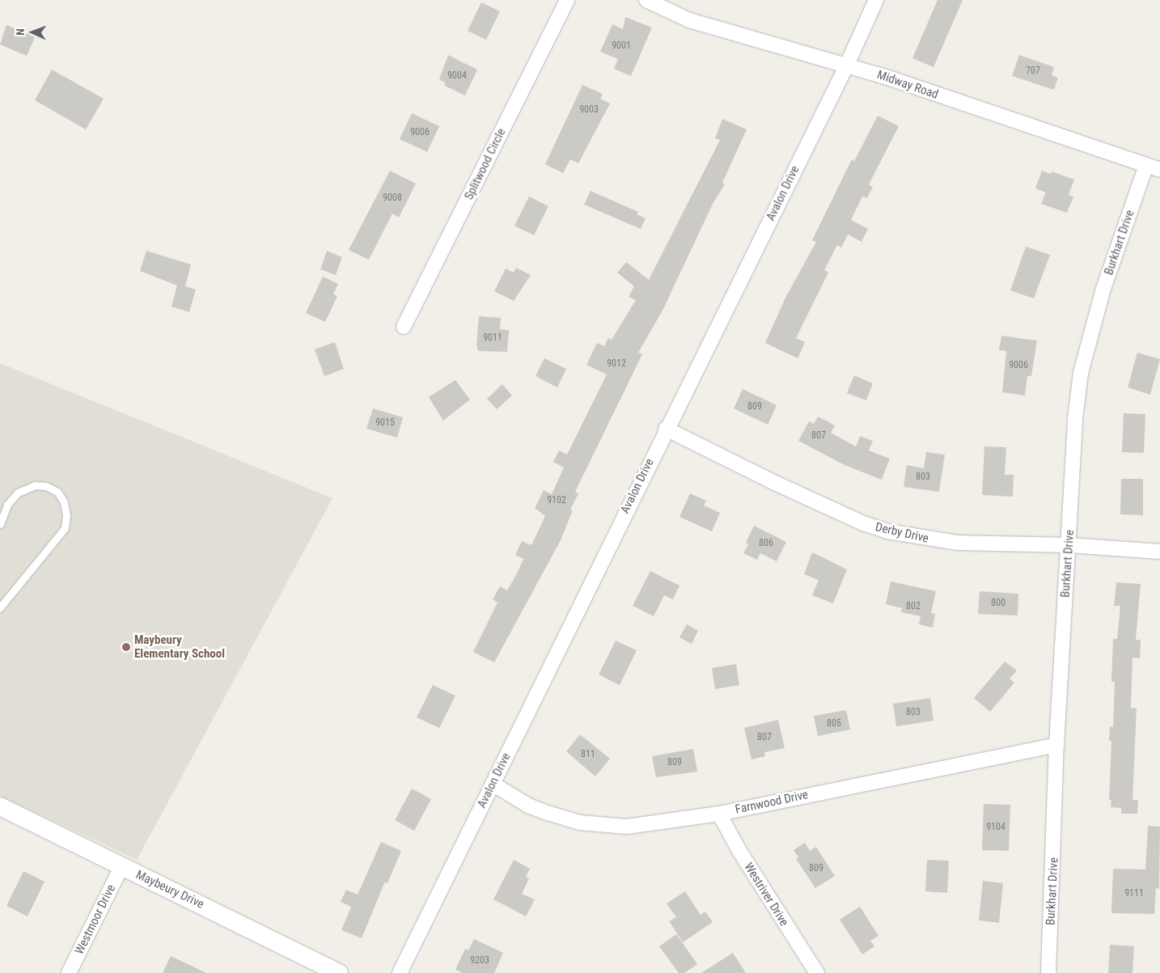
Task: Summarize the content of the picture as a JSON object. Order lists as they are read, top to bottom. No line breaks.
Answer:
{"streets":{"street":["Midway Road","Splitwood Circle","Avalon Drive","Burkhart Drive","Derby Drive","Farnwood Drive","Maybeury Drive","Westriver Drive","Westmoor Drive"]},"crossings":[["Midway Road","Avalon Drive"],["Midway Road","Burkhart Drive"],["Avalon Drive","Derby Drive"],["Avalon Drive","Farnwood Drive"],["Burkhart Drive","Derby Drive"],["Burkhart Drive","Farnwood Drive"],["Farnwood Drive","Westriver Drive"],["Maybeury Drive","Westmoor Drive"]],"places":["Maybeury Elementary School"],"house_numbers":["9001","707","9004","9003","9006","9008","9011","9012","9006","809","9015","807","803","9102","806","800","802","803","805","807","811","809","9104","809","9111","9203"],"north":"left"}
